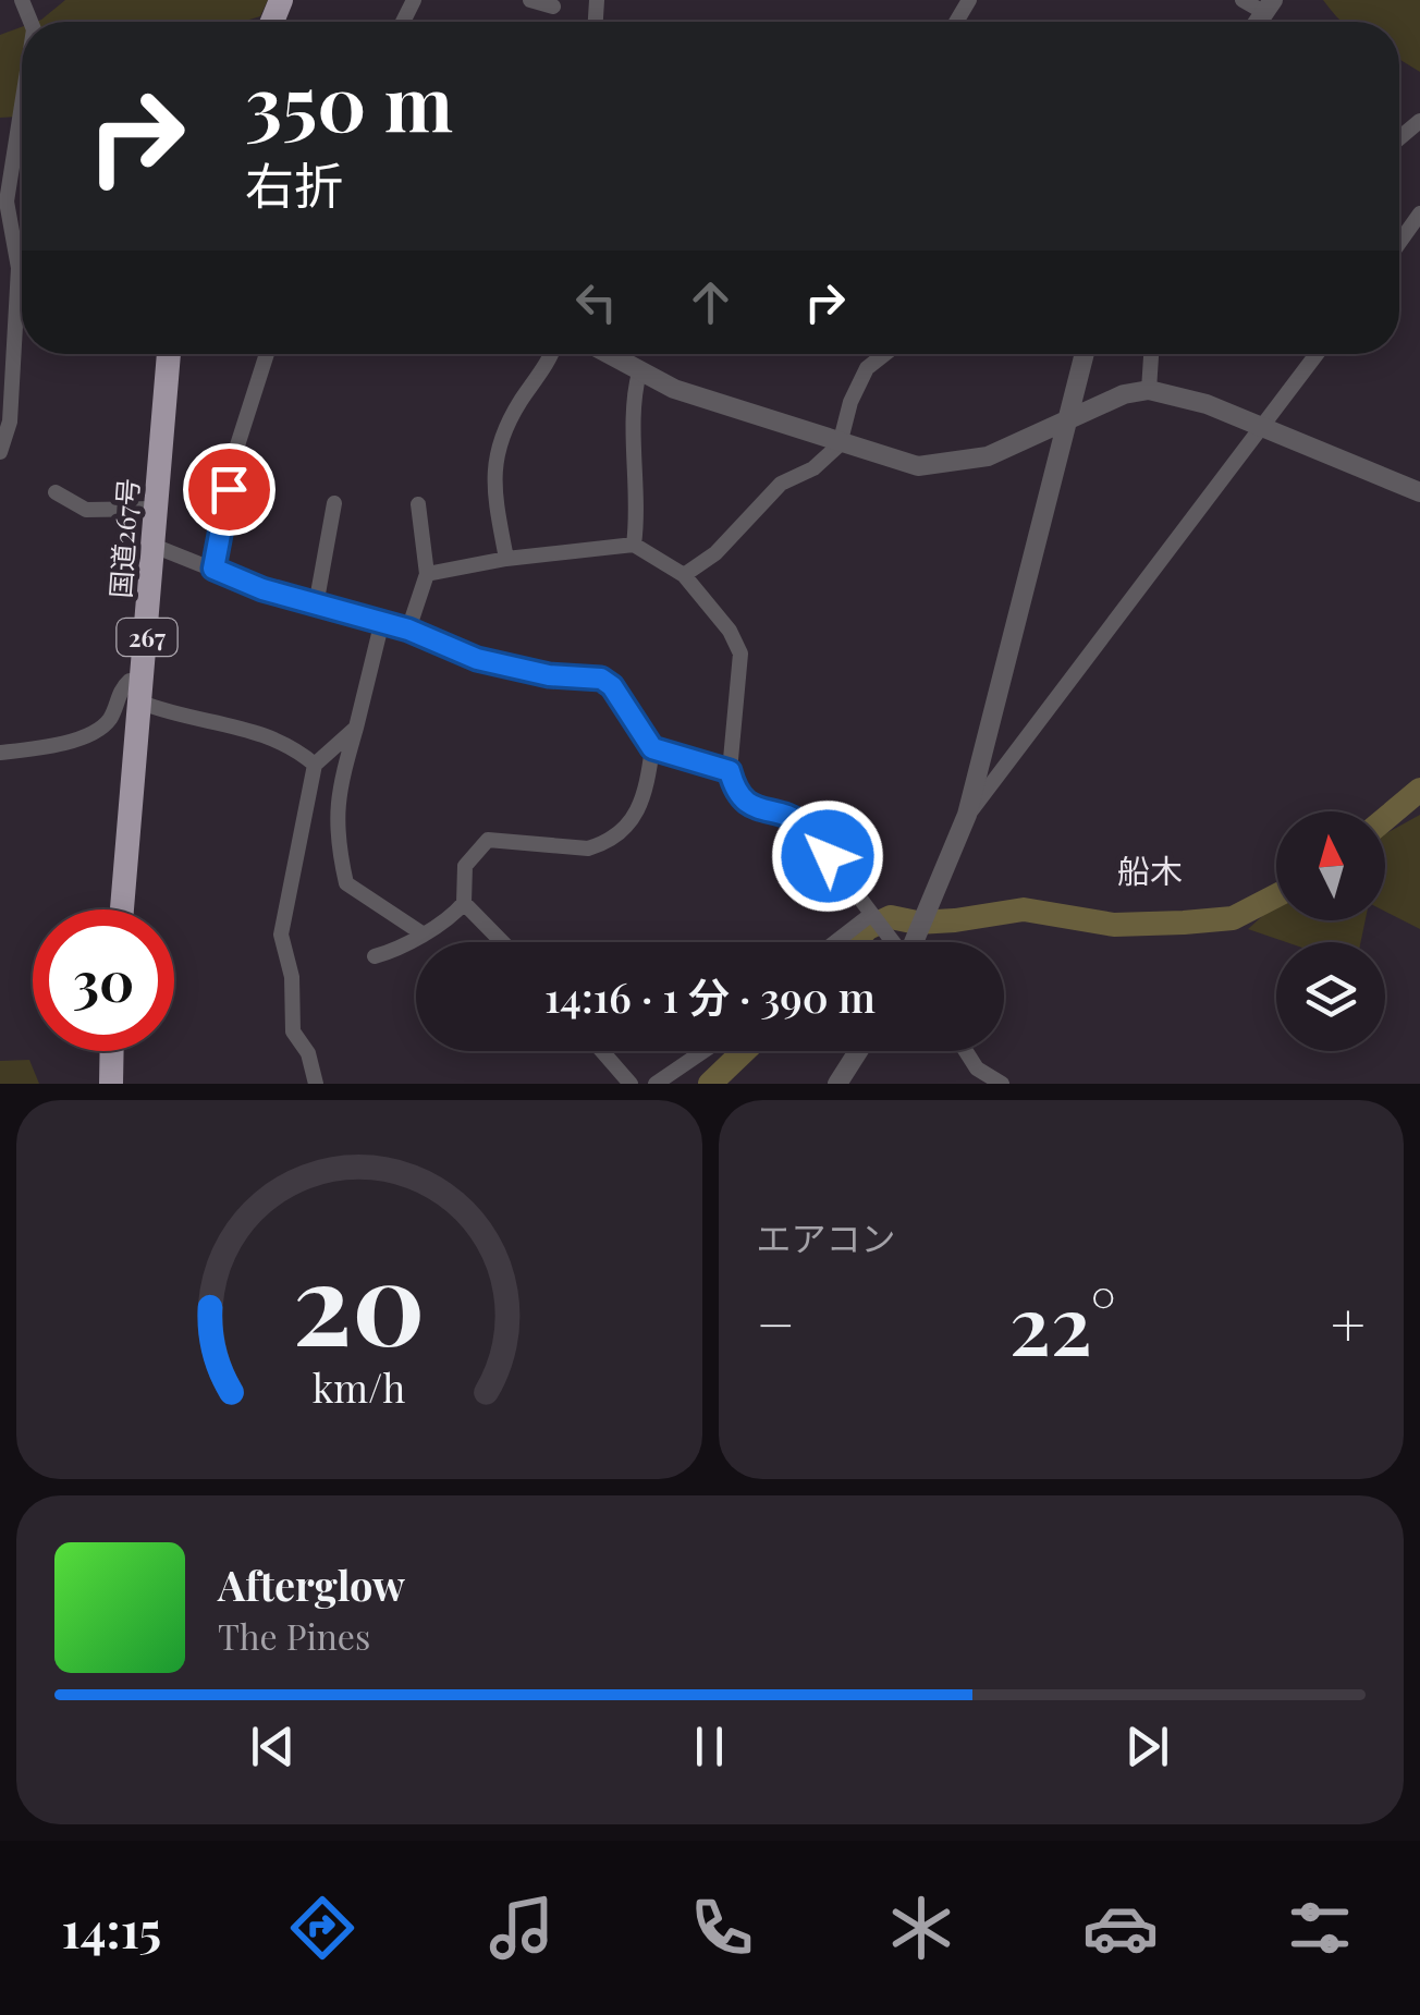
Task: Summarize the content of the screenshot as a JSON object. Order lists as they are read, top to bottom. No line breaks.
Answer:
{"streets":{"highway":["国道267号","267"]},"districts":["船木"],"north":"top","page":{"turn":["350 m","右折"],"limit":"30","trip":"14:16 · 1 分 · 390 m","tile":"エアコン","heat":["−","22°","+"],"song":["Afterglow","The Pines"],"tabs":"14:15","gauge":["20","km/h"]}}
